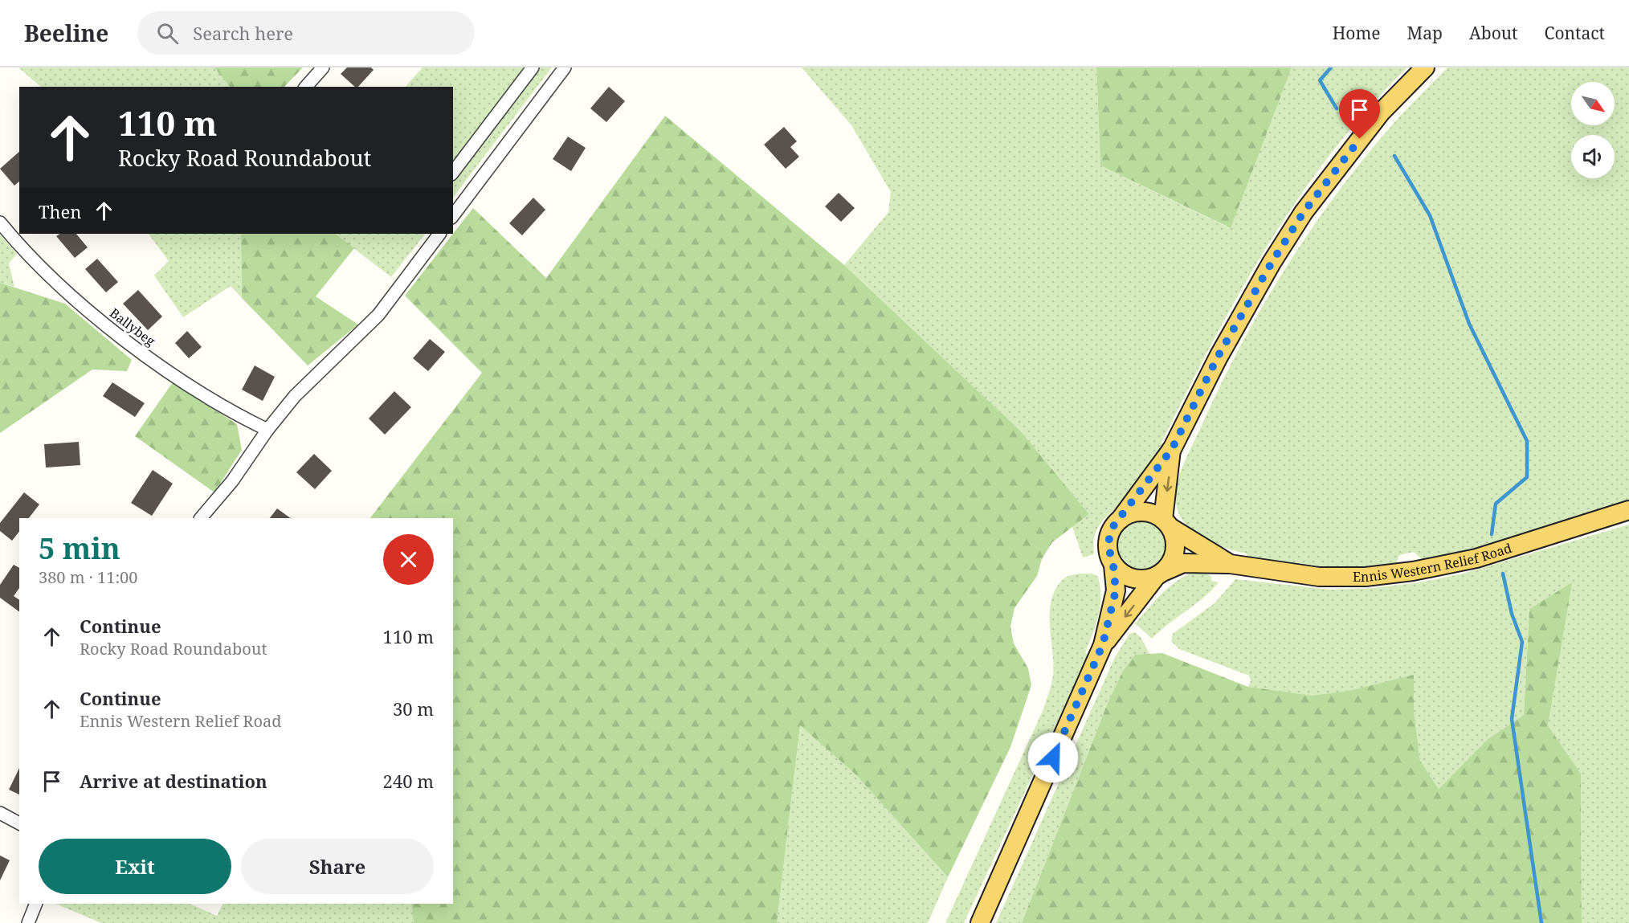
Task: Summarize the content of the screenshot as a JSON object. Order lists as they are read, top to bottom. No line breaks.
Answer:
{"streets":{"main road":["Ennis Western Relief Road"],"street":["Ballybeg"]},"north":"bottom right","page":{"header":"Beeline","search":"Search here","nav":["Home","Map","About","Contact"],"turn":["110 m","Rocky Road Roundabout"],"then":"Then","heading":["5 min","380 m · 11:00"],"list":[{"name":"Continue","note":"Rocky Road Roundabout","value":"110 m"},{"name":"Continue","note":"Ennis Western Relief Road","value":"30 m"},{"name":"Arrive at destination","value":"240 m"}],"buttons":["Exit","Share"]}}
